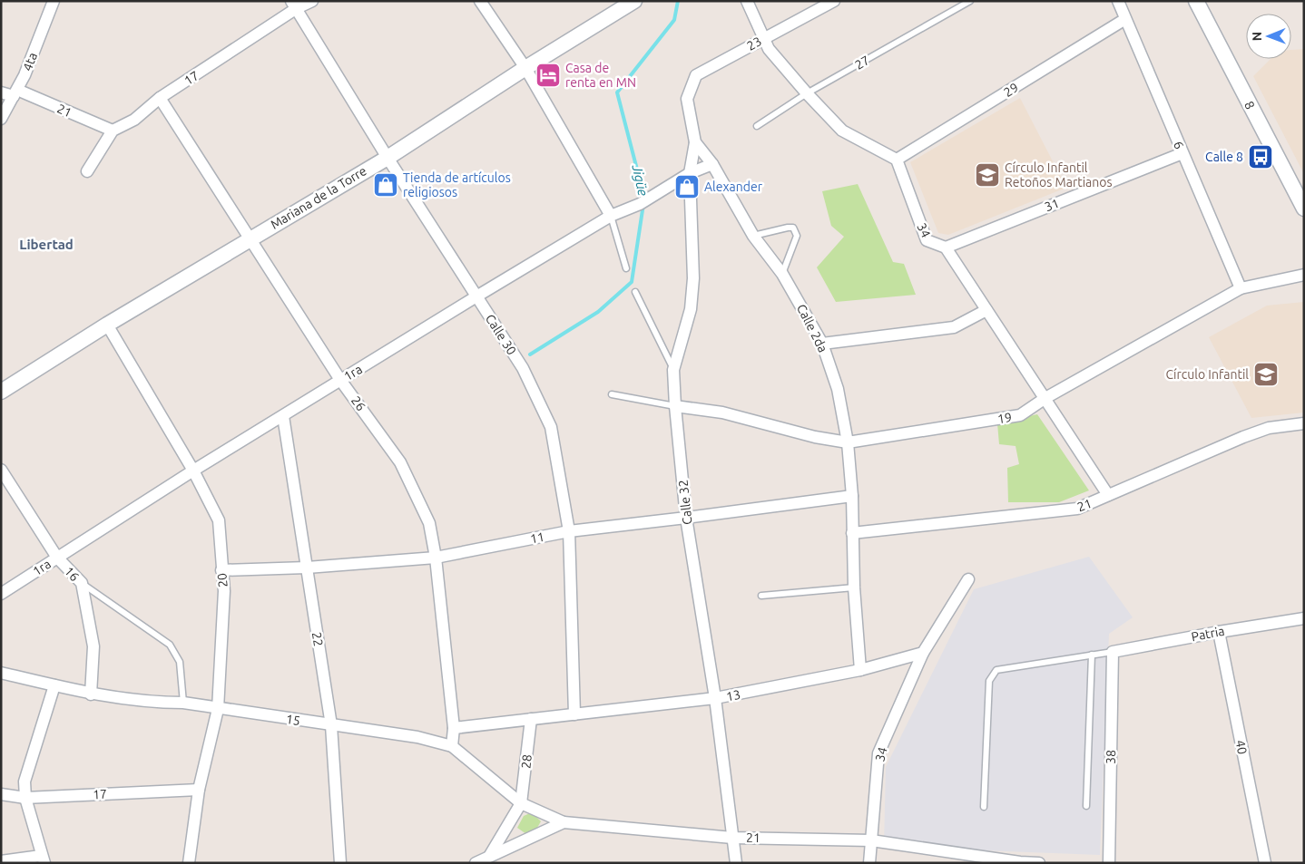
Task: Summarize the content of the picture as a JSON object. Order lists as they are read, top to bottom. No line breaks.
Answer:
{"streets":{"street":["23","4ta","17","29","8","21","6","Mariana de la Torre","31","34","Calle 2da","Calle 30","1ra","26","19","Calle 32","11","16","20","Patria","22","13","15","40","38","28"],"lane":["27"]},"crossings":[["23","Calle 2da"],["4ta","21"],["17","21"],["17","Calle 30"],["17","26"],["17","20"],["29","6"],["29","34"],["21","34"],["21","Calle 2da"],["21","Calle 32"],["21","15"],["6","31"],["6","19"],["Mariana de la Torre","Calle 30"],["Mariana de la Torre","26"],["Mariana de la Torre","20"],["31","34"],["34","19"],["34","13"],["Calle 2da","1ra"],["Calle 2da","19"],["Calle 2da","Calle 32"],["Calle 2da","11"],["Calle 30","1ra"],["Calle 30","11"],["Calle 30","13"],["1ra","26"],["1ra","Calle 32"],["1ra","16"],["1ra","20"],["1ra","22"],["26","11"],["26","13"],["26","15"],["19","Calle 32"],["Calle 32","11"],["Calle 32","13"],["11","20"],["11","22"],["16","15"],["20","15"],["Patria","40"],["Patria","38"],["22","15"],["13","28"],["15","28"]],"districts":["Libertad"],"water":["Jigüe"],"places":{"hotel":["Casa de renta en MN"],"bus stop":["Calle 8"],"school or university":["Círculo Infantil Retoños Martianos","Círculo Infantil"],"shop":["Tienda de artículos religiosos","Alexander"]},"north":"left"}
